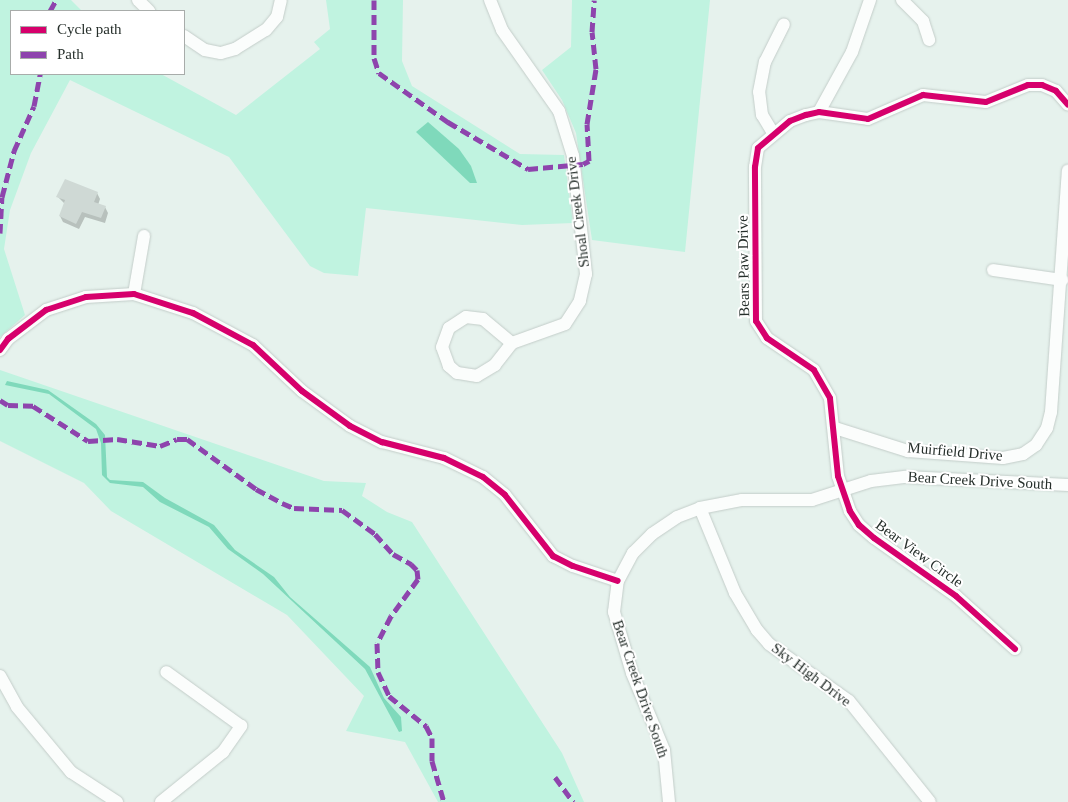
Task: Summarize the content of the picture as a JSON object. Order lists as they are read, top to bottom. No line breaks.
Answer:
{"streets":{"street":["Shoal Creek Drive","Bears Paw Drive","Muirfield Drive","Bear Creek Drive South","Bear View Circle","Sky High Drive"]},"crossings":[["Bears Paw Drive","Muirfield Drive"],["Bears Paw Drive","Bear Creek Drive South"],["Bears Paw Drive","Bear View Circle"],["Bear Creek Drive South","Bear View Circle"],["Bear Creek Drive South","Sky High Drive"]],"legend":["Cycle path","Path"]}
